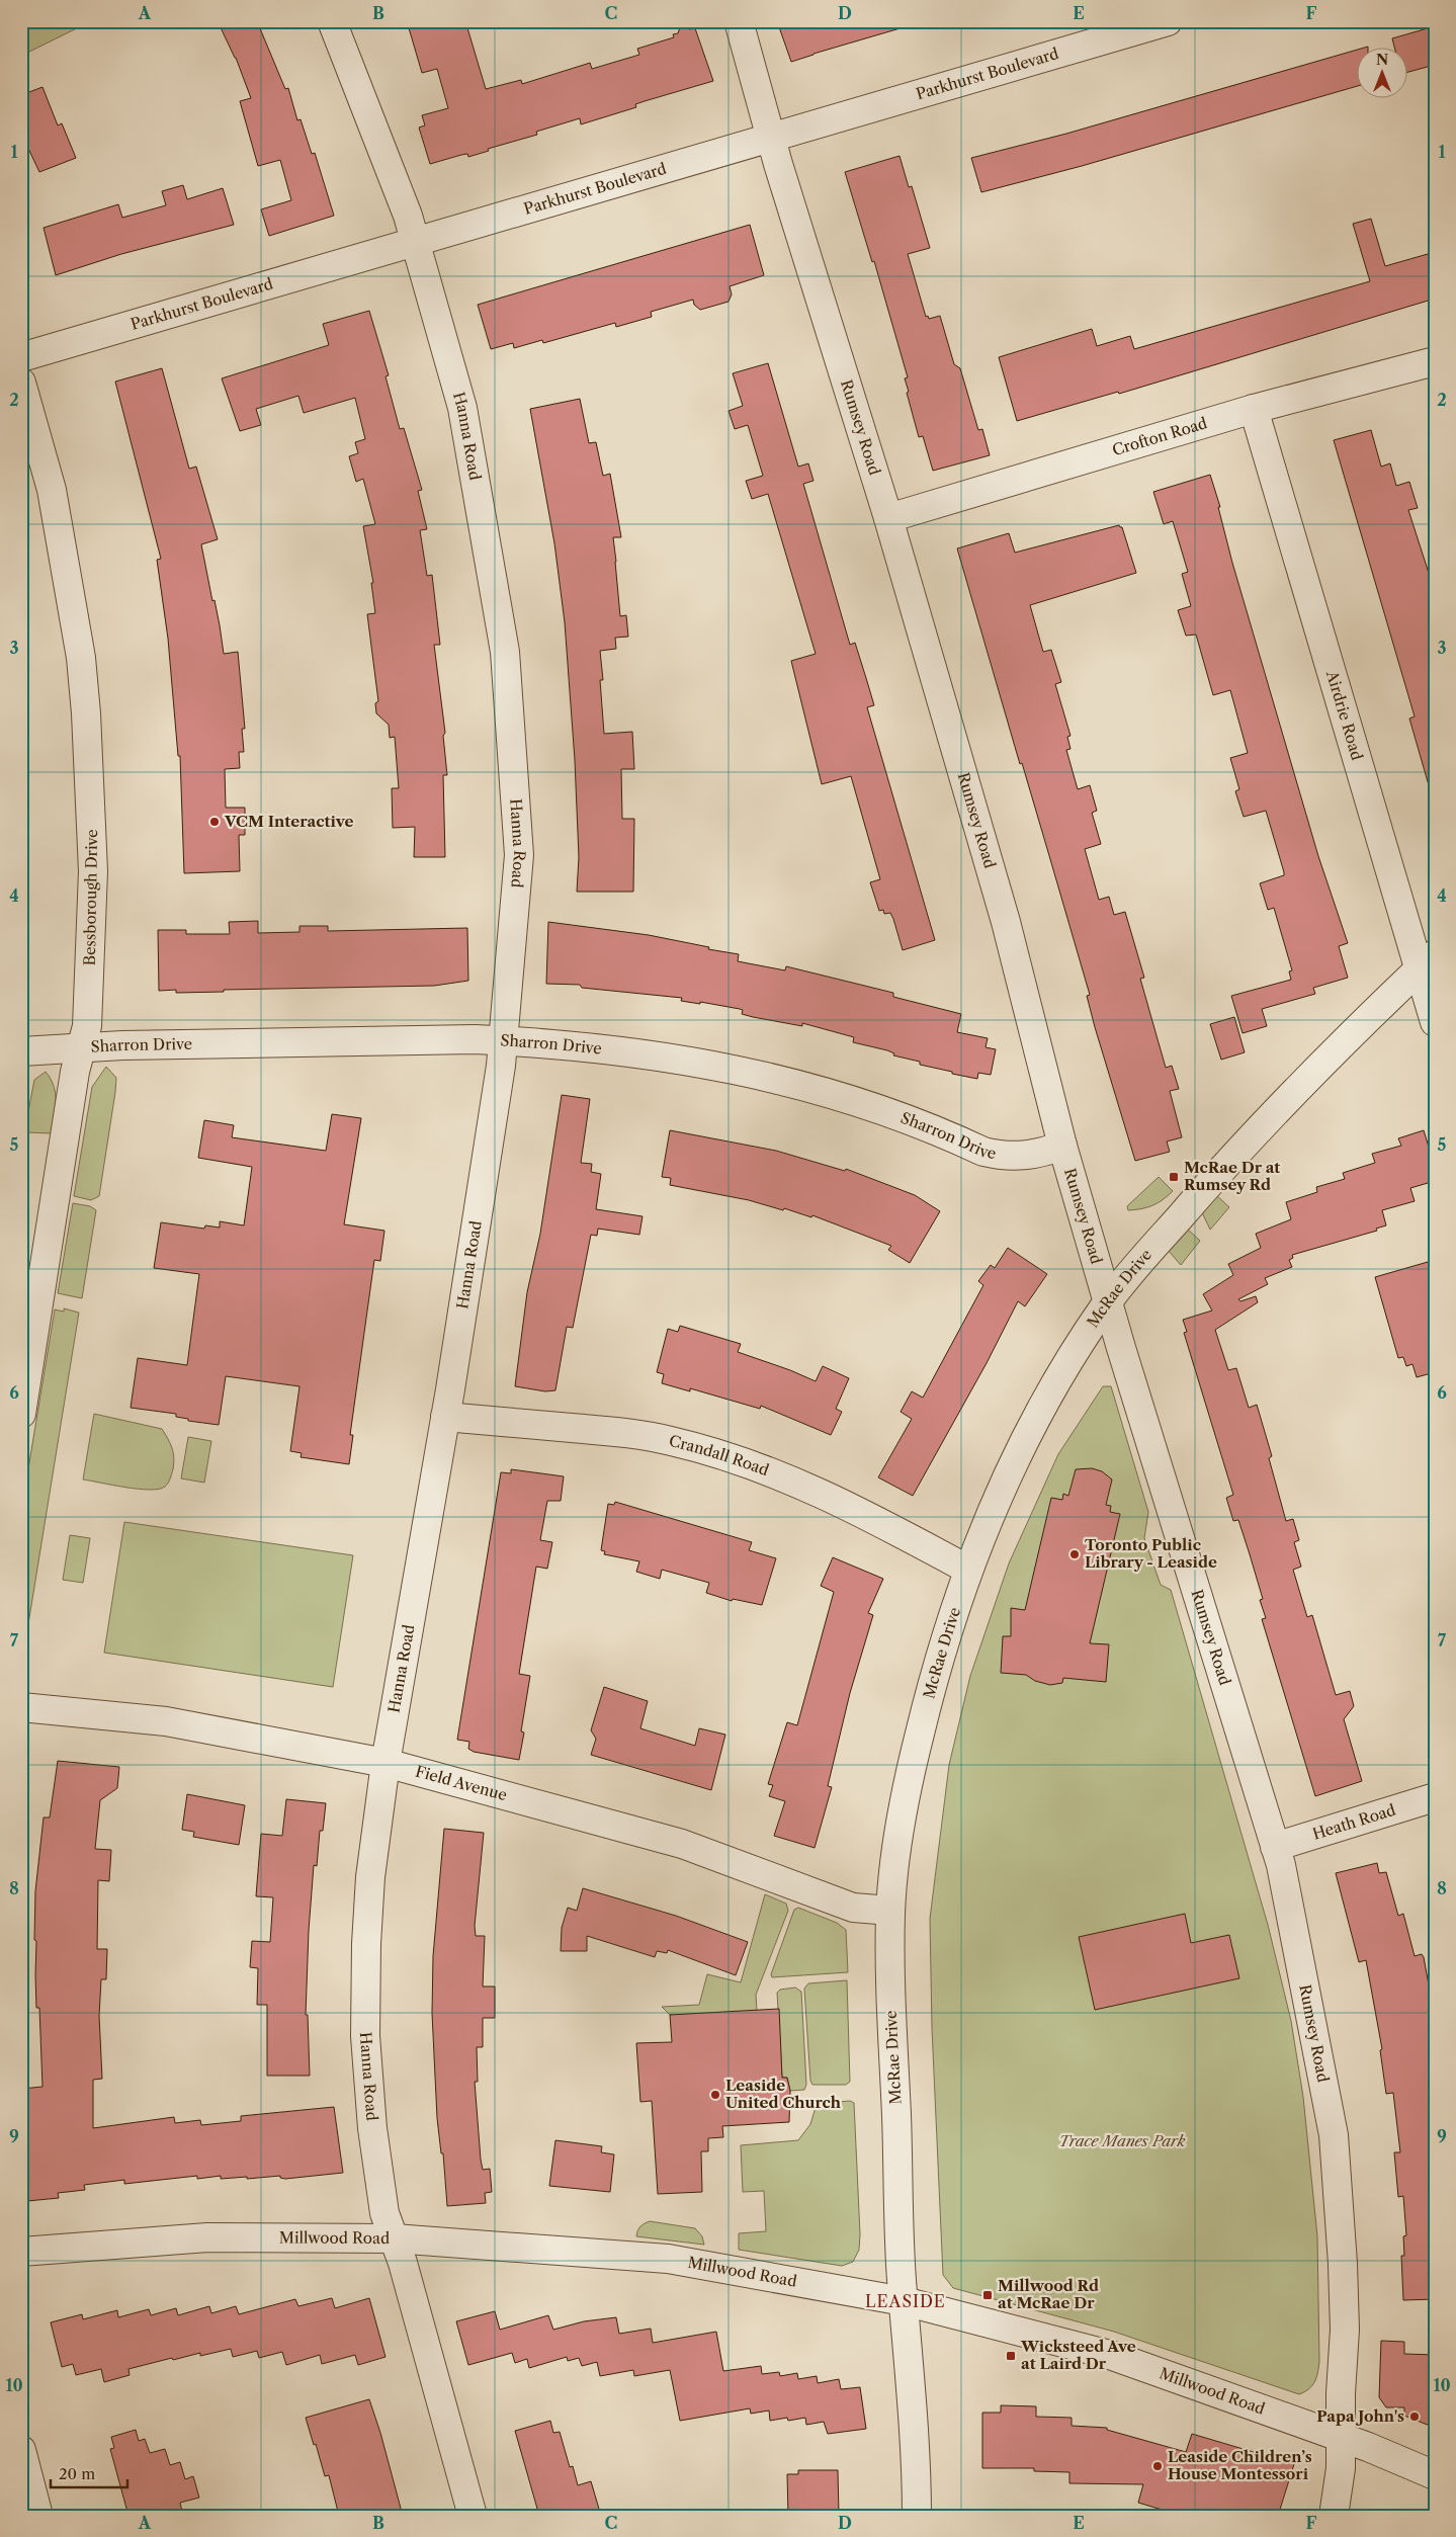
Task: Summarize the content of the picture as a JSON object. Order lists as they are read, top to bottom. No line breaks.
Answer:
{"streets":{"street":["Parkhurst Boulevard","Rumsey Road","Crofton Road","Hanna Road","Airdrie Road","Bessborough Drive","Sharron Drive","McRae Drive","Crandall Road","Field Avenue","Heath Road","Millwood Road"]},"crossings":[["Parkhurst Boulevard","Rumsey Road"],["Parkhurst Boulevard","Hanna Road"],["Rumsey Road","Crofton Road"],["Rumsey Road","Sharron Drive"],["Rumsey Road","McRae Drive"],["Rumsey Road","Heath Road"],["Rumsey Road","Millwood Road"],["Crofton Road","Airdrie Road"],["Hanna Road","Sharron Drive"],["Hanna Road","Crandall Road"],["Hanna Road","Field Avenue"],["Hanna Road","Millwood Road"],["Airdrie Road","McRae Drive"],["Bessborough Drive","Sharron Drive"],["McRae Drive","Crandall Road"],["McRae Drive","Field Avenue"],["McRae Drive","Millwood Road"]],"districts":["LEASIDE"],"parks":["Trace Manes Park"],"places":{"other":["VCM Interactive","Toronto Public Library - Leaside","Leaside United Church","Papa John's","Leaside Children’s House Montessori"],"transit":["McRae Dr at Rumsey Rd","Millwood Rd at McRae Dr","Wicksteed Ave at Laird Dr"]},"scale_bar":"20 m","north":"top","grid":{"columns":["A","B","C","D","E","F"],"rows":["1","2","3","4","5","6","7","8","9","10"]}}
